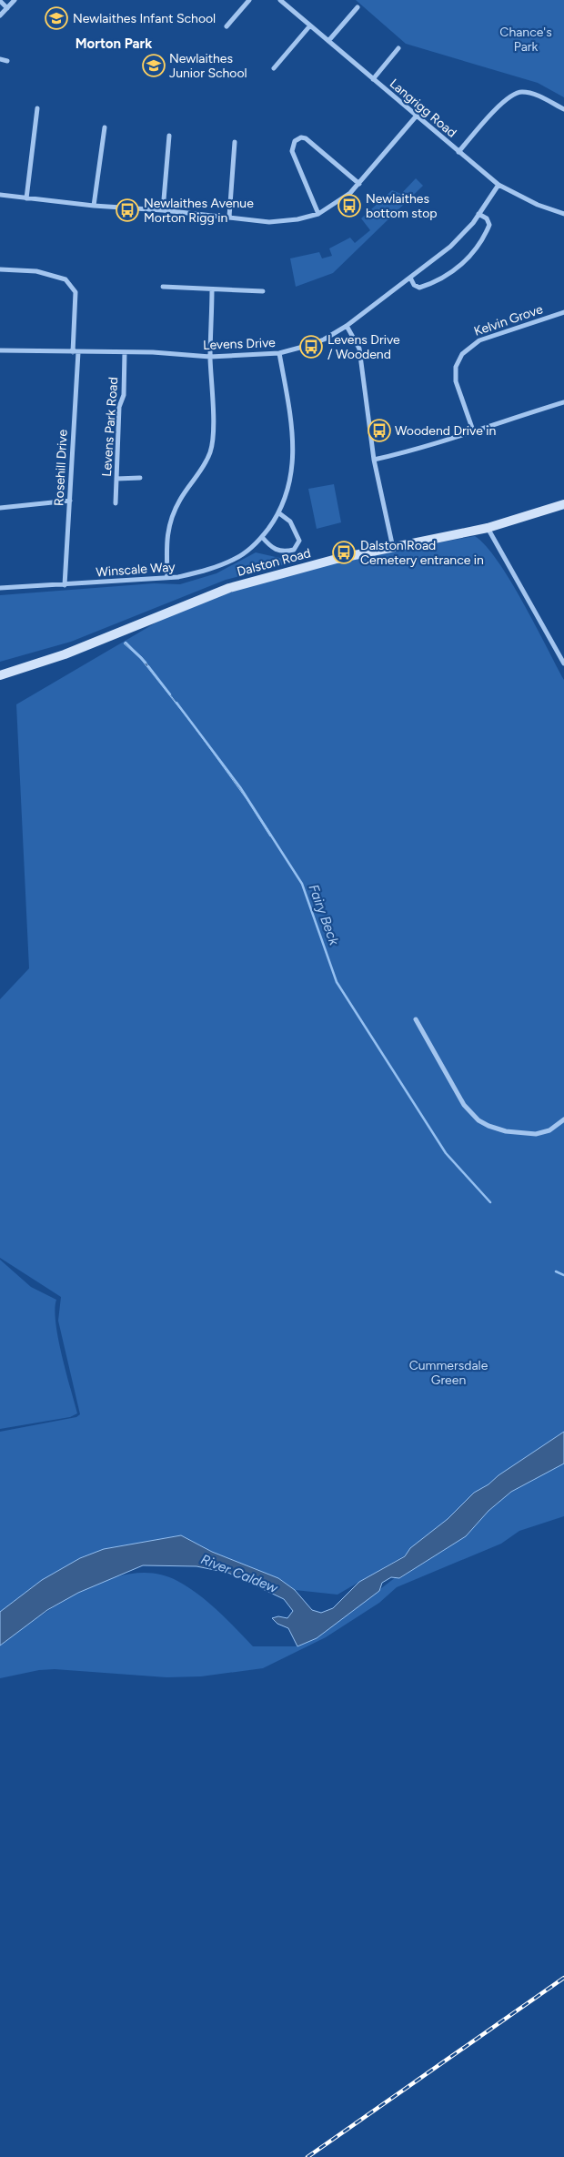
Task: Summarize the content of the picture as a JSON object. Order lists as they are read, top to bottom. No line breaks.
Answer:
{"streets":{"main road":["Dalston Road"],"street":["Langrigg Road","Kelvin Grove","Levens Drive","Levens Park Road","Rosehill Drive","Winscale Way"]},"crossings":[["Langrigg Road","Levens Drive"],["Levens Drive","Levens Park Road"],["Levens Drive","Rosehill Drive"],["Levens Drive","Winscale Way"],["Rosehill Drive","Winscale Way"]],"districts":["Morton Park"],"water":["Fairy Beck","River Caldew"],"parks":["Chance's Park","Cummersdale Green"],"places":{"school or university":["Newlaithes Infant School","Newlaithes Junior School"],"bus stop":["Newlaithes bottom stop","Newlaithes Avenue Morton Rigg in","Levens Drive / Woodend","Woodend Drive in","Dalston Road Cemetery entrance in"]}}
